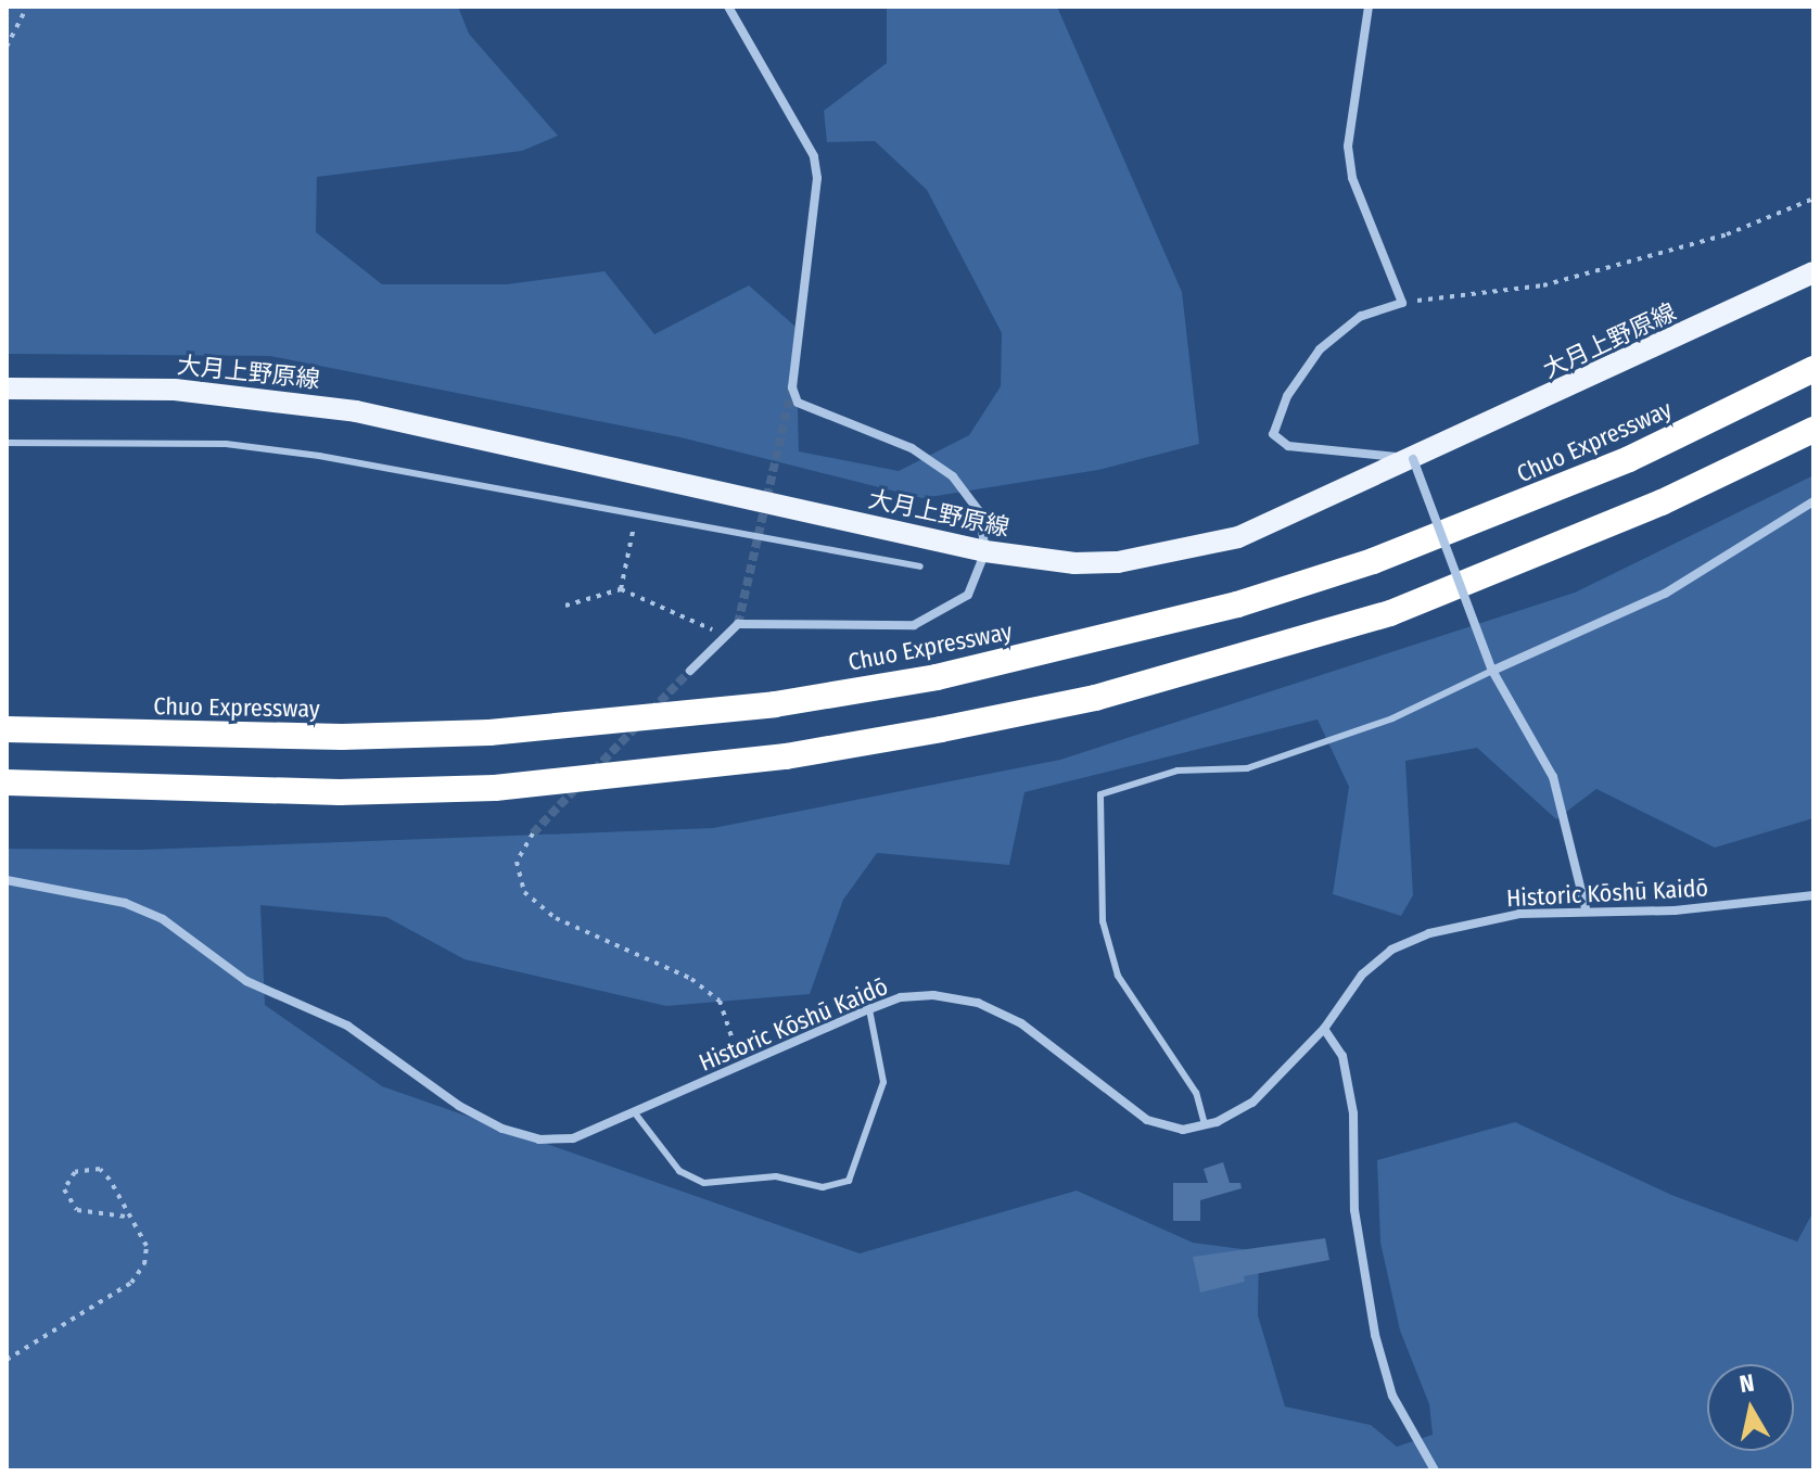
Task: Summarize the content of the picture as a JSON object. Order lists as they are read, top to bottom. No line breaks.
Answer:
{"streets":{"highway":["Chuo Expressway"],"main road":["大月上野原線"],"street":["Historic Kōshū Kaidō"]},"north":"top"}
